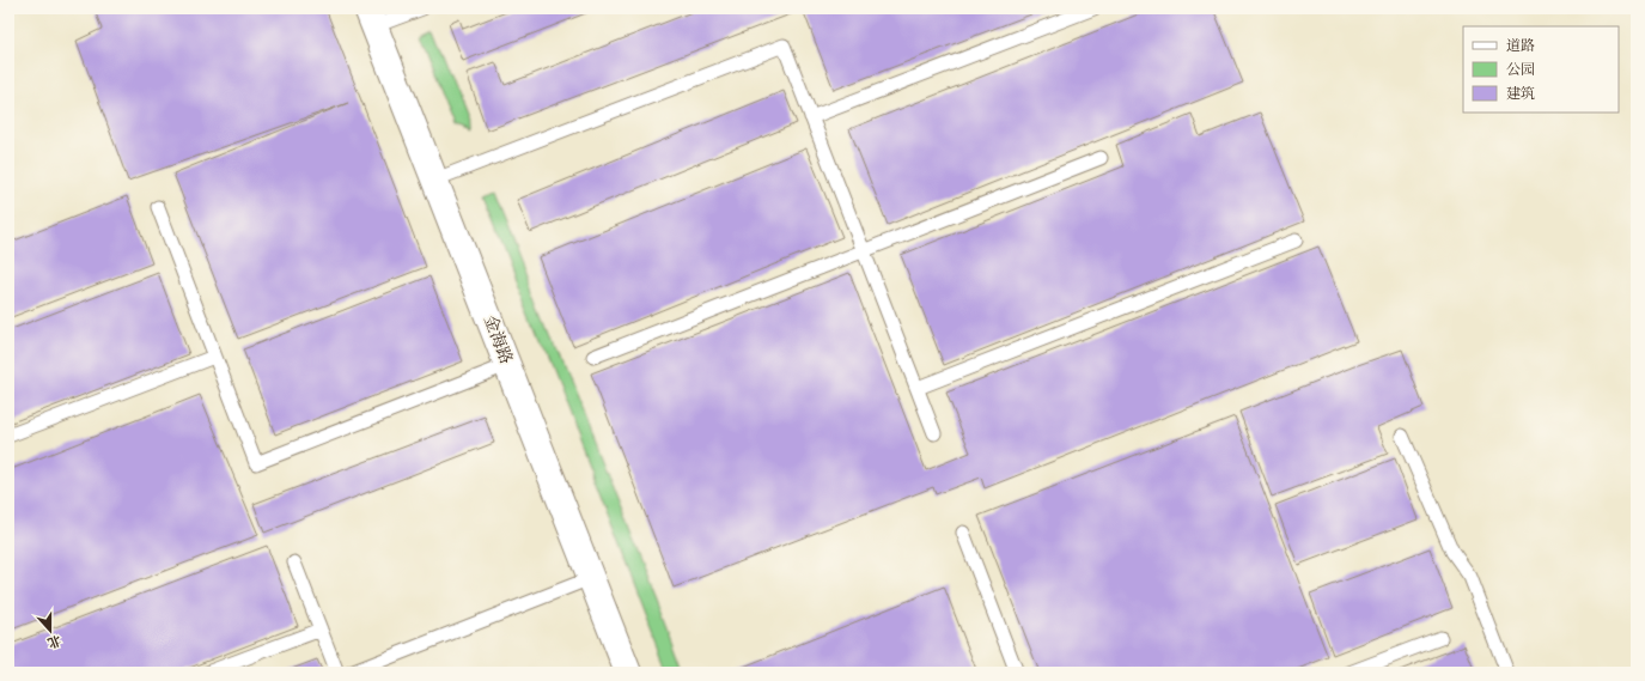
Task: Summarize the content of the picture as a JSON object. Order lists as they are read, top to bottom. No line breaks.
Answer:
{"streets":{"street":["金海路"]},"legend":["道路","公园","建筑"],"north":"bottom"}
